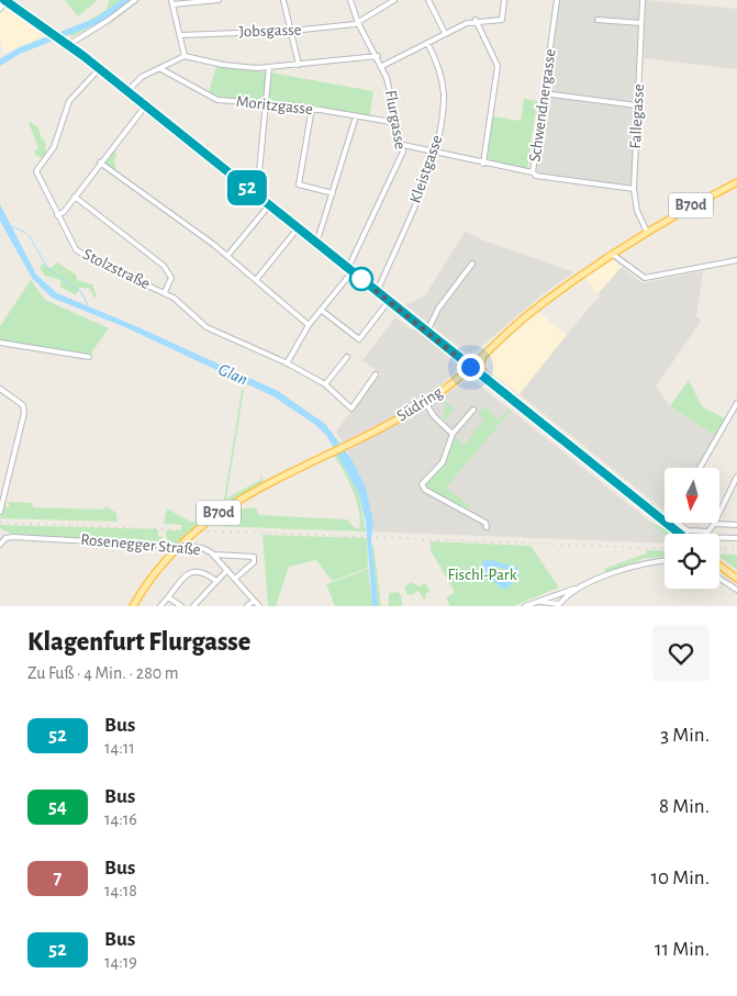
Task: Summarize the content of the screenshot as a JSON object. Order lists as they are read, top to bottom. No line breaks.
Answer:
{"streets":{"main road":["B70d","Südring"],"street":["Jobsgasse","Moritzgasse","Schwendnergasse","Fallegasse","Flurgasse","Kleistgasse","Stolzstraße","Rosenegger Straße"]},"crossings":[["Jobsgasse","Flurgasse"],["Moritzgasse","Flurgasse"],["Schwendnergasse","Fallegasse"],["Fallegasse","Südring"],["Flurgasse","Stolzstraße"]],"water":["Glan"],"parks":["Fischl-Park"],"lines":["bus line 52"],"north":"bottom","page":{"on_map":"52","heading":["Klagenfurt Flurgasse","Zu Fuß · 4 Min. · 280 m"],"list":[{"mark":"52","name":"Bus","note":"14:11","value":"3 Min."},{"mark":"54","name":"Bus","note":"14:16","value":"8 Min."},{"mark":"7","name":"Bus","note":"14:18","value":"10 Min."},{"mark":"52","name":"Bus","note":"14:19","value":"11 Min."}]}}
